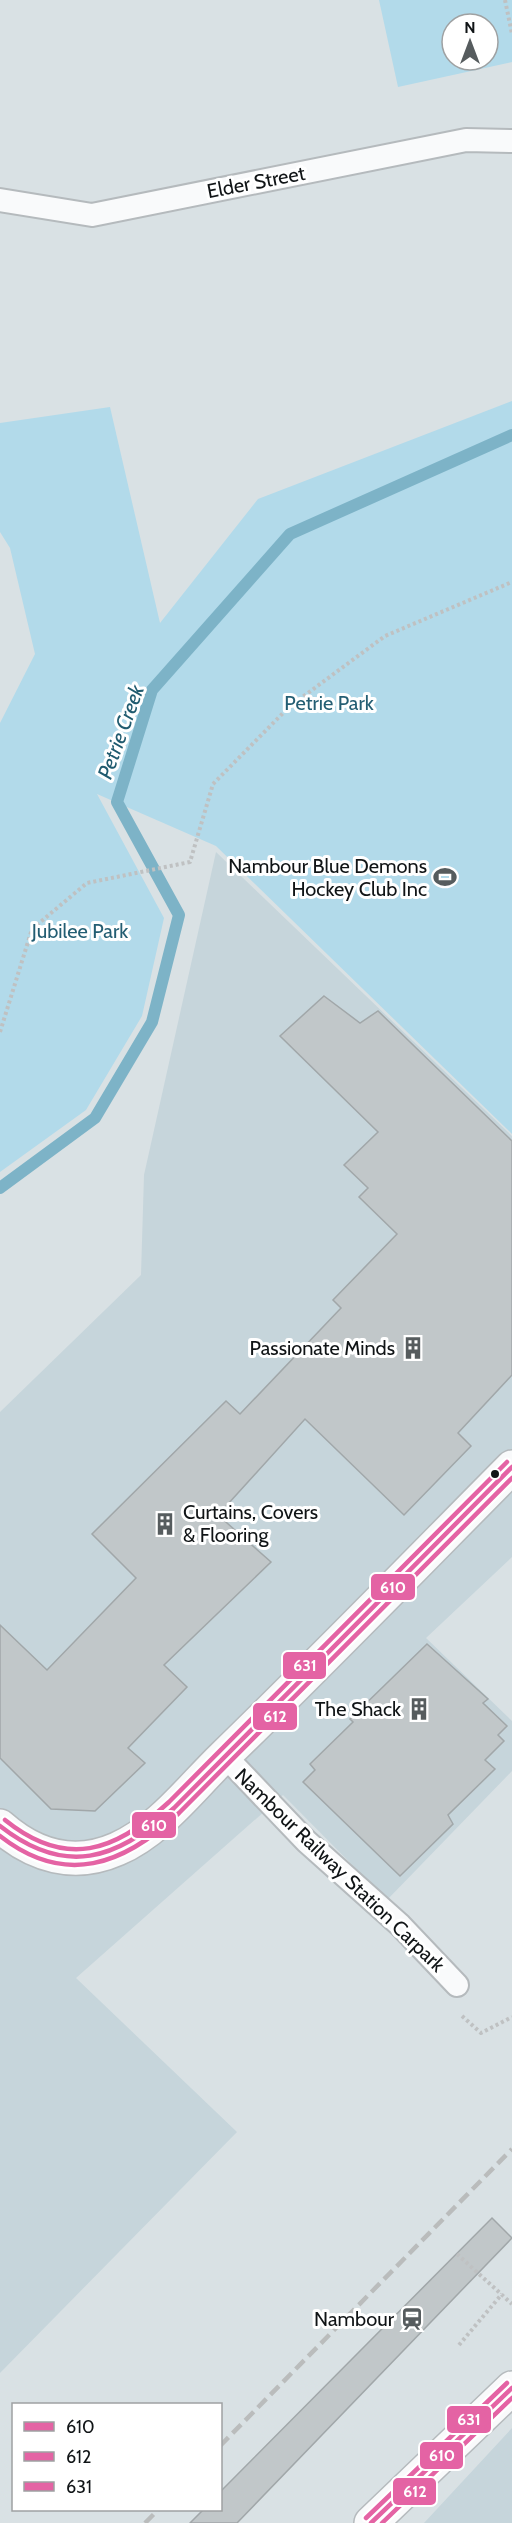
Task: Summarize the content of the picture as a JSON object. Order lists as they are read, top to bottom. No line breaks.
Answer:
{"streets":{"lane":["Elder Street","Nambour Railway Station Carpark"]},"water":["Petrie Creek"],"parks":["Petrie Park","Jubilee Park"],"places":{"sports":["Nambour Blue Demons Hockey Club Inc"],"building":["Passionate Minds","Curtains, Covers & Flooring","The Shack"],"station":["Nambour"]},"lines":["transit line 631","transit line 610","transit line 612"],"legend":["610","612","631"],"north":"top"}
